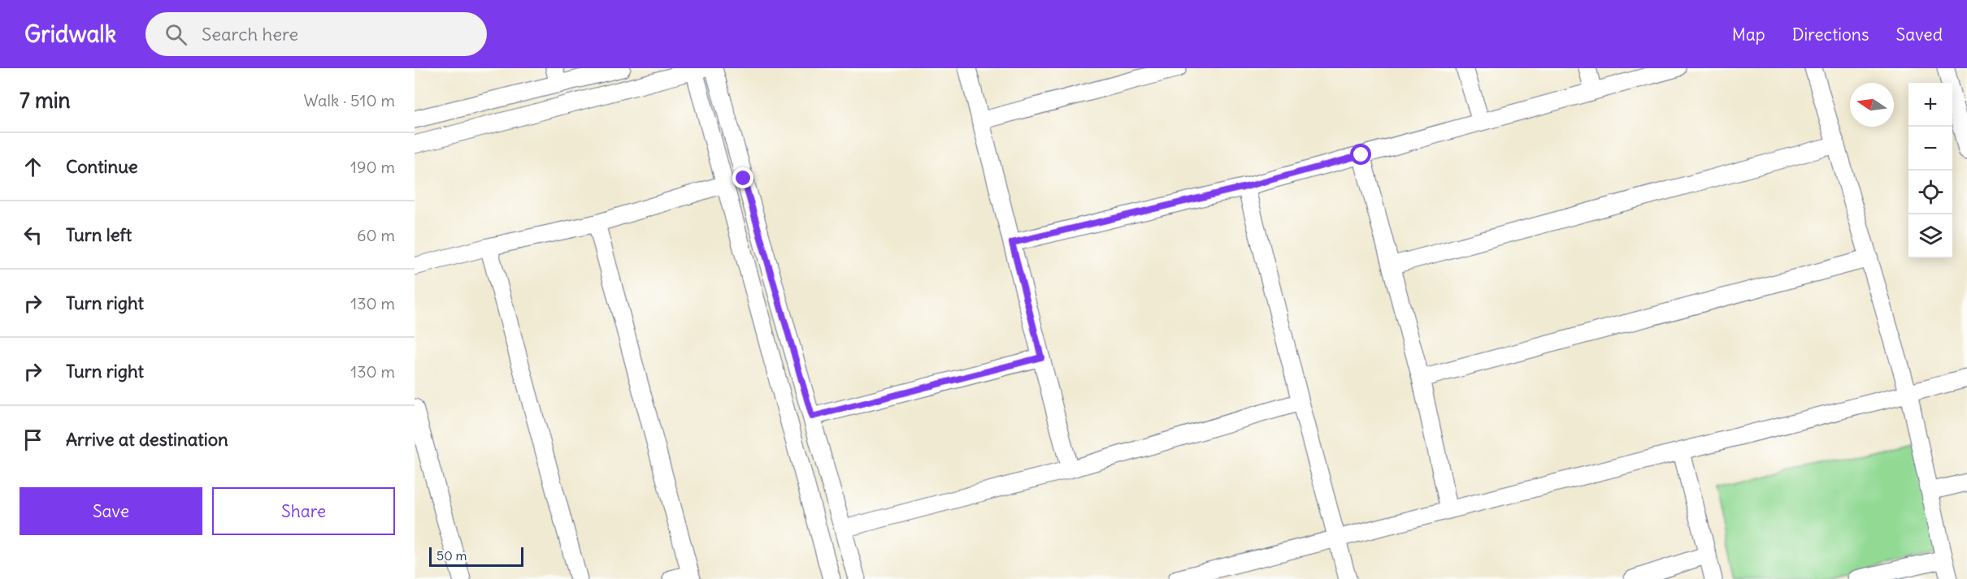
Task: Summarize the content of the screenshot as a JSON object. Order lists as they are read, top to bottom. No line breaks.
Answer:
{"scale_bar":"50 m","north":"left","page":{"header":"Gridwalk","search":"Search here","nav":["Map","Directions","Saved"],"heading":["7 min","Walk · 510 m"],"map_buttons":["+","−"],"list":[["Continue","190 m"],["Turn left","60 m"],["Turn right","130 m"],["Turn right","130 m"],"Arrive at destination"],"buttons":["Save","Share"],"scale":"50 m"}}
